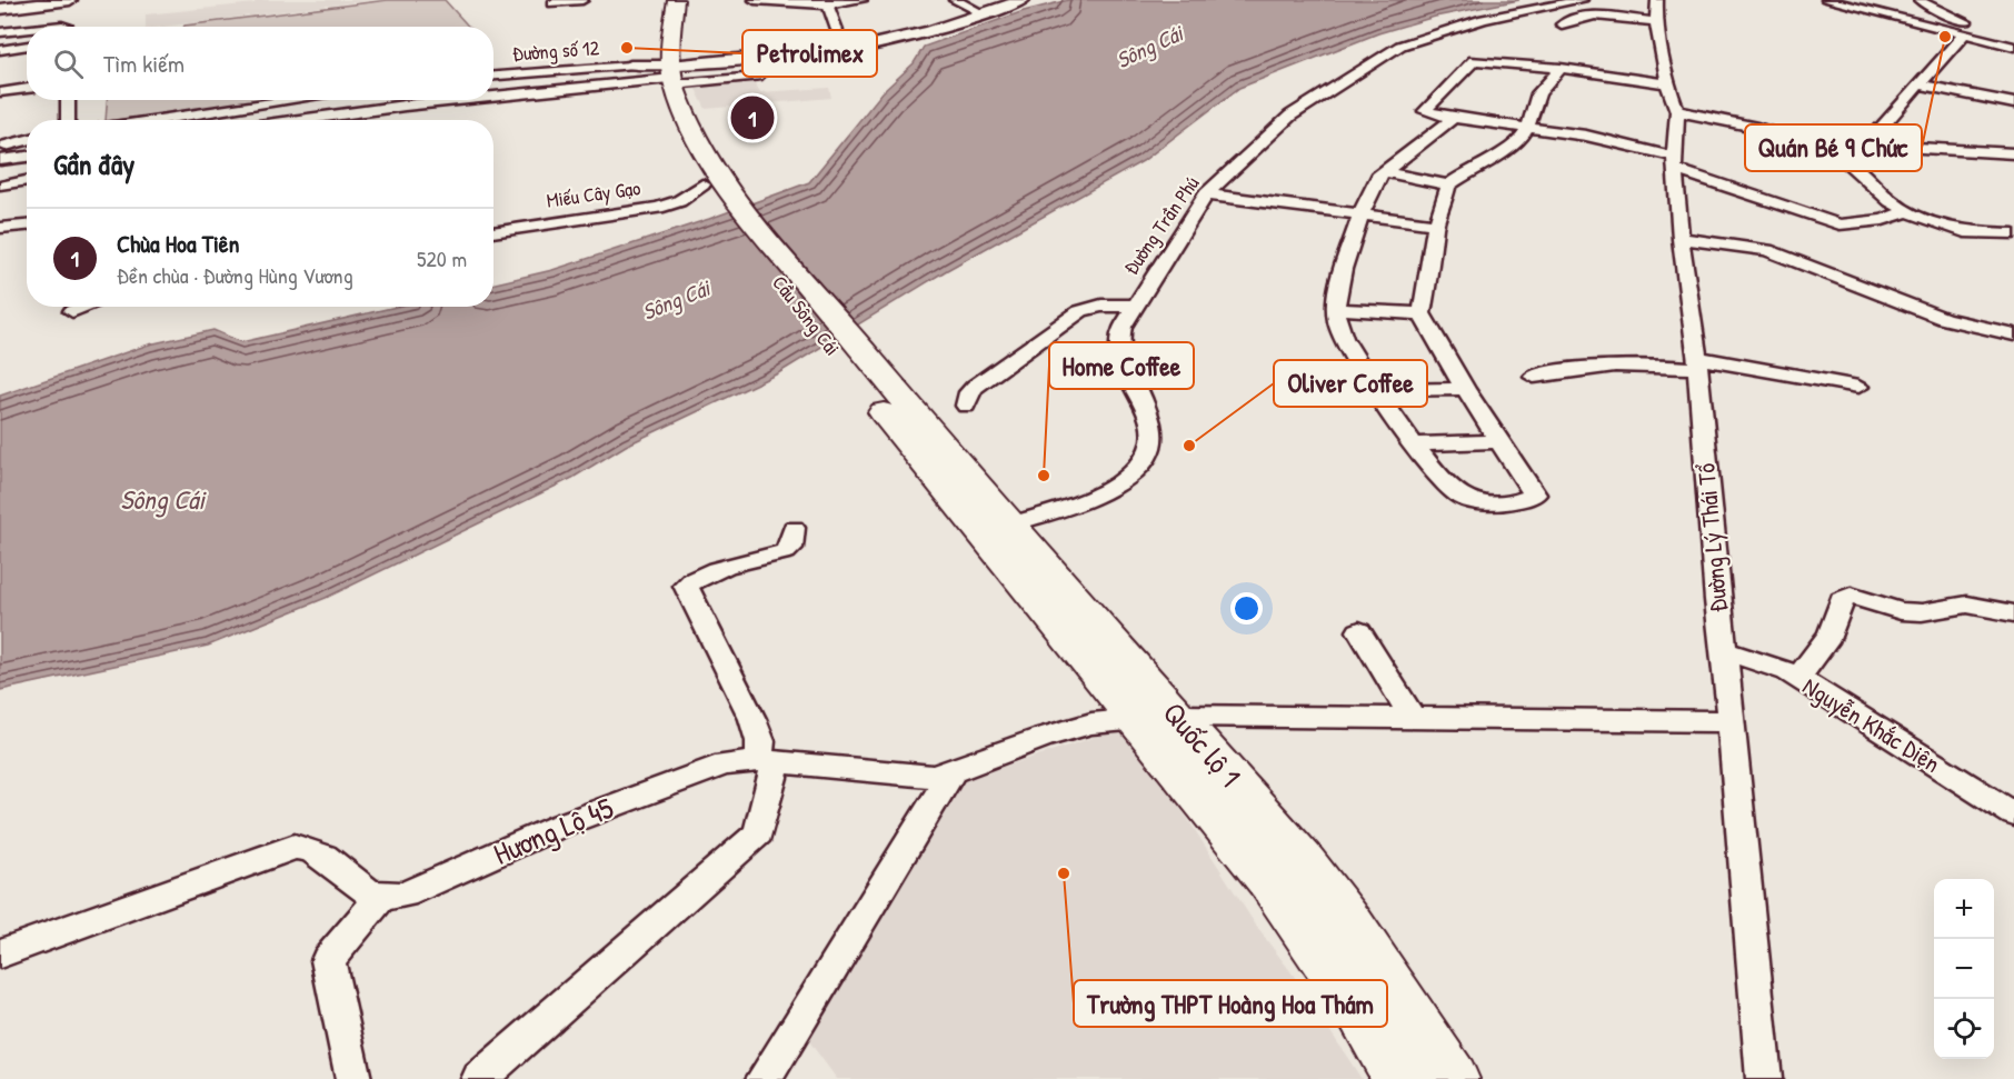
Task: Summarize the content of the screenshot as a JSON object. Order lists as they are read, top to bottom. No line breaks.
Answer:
{"streets":{"highway":["Cầu Sông Cái","Quốc lộ 1"],"street":["Đường số 12","Miếu Cây Gạo","Đường Trần Phú","Đường Lý Thái Tổ","Nguyễn Khắc Diện","Hương Lộ 45"]},"crossings":[["Miếu Cây Gạo","Cầu Sông Cái"],["Đường Trần Phú","Quốc lộ 1"],["Cầu Sông Cái","Quốc lộ 1"],["Đường Lý Thái Tổ","Nguyễn Khắc Diện"],["Đường Lý Thái Tổ","Hương Lộ 45"],["Quốc lộ 1","Hương Lộ 45"]],"water":["Sông Cái"],"places":["Quán Bé 9 Chức","Petrolimex","Oliver Coffee","Home Coffee","Trường THPT Hoàng Hoa Thám"],"page":{"search":"Tìm kiếm","pins":"1","heading":"Gần đây","list":[{"mark":"1","name":"Chùa Hoa Tiên","note":"Đền chùa · Đường Hùng Vương","value":"520 m"}],"map_buttons":["+","−"]}}
